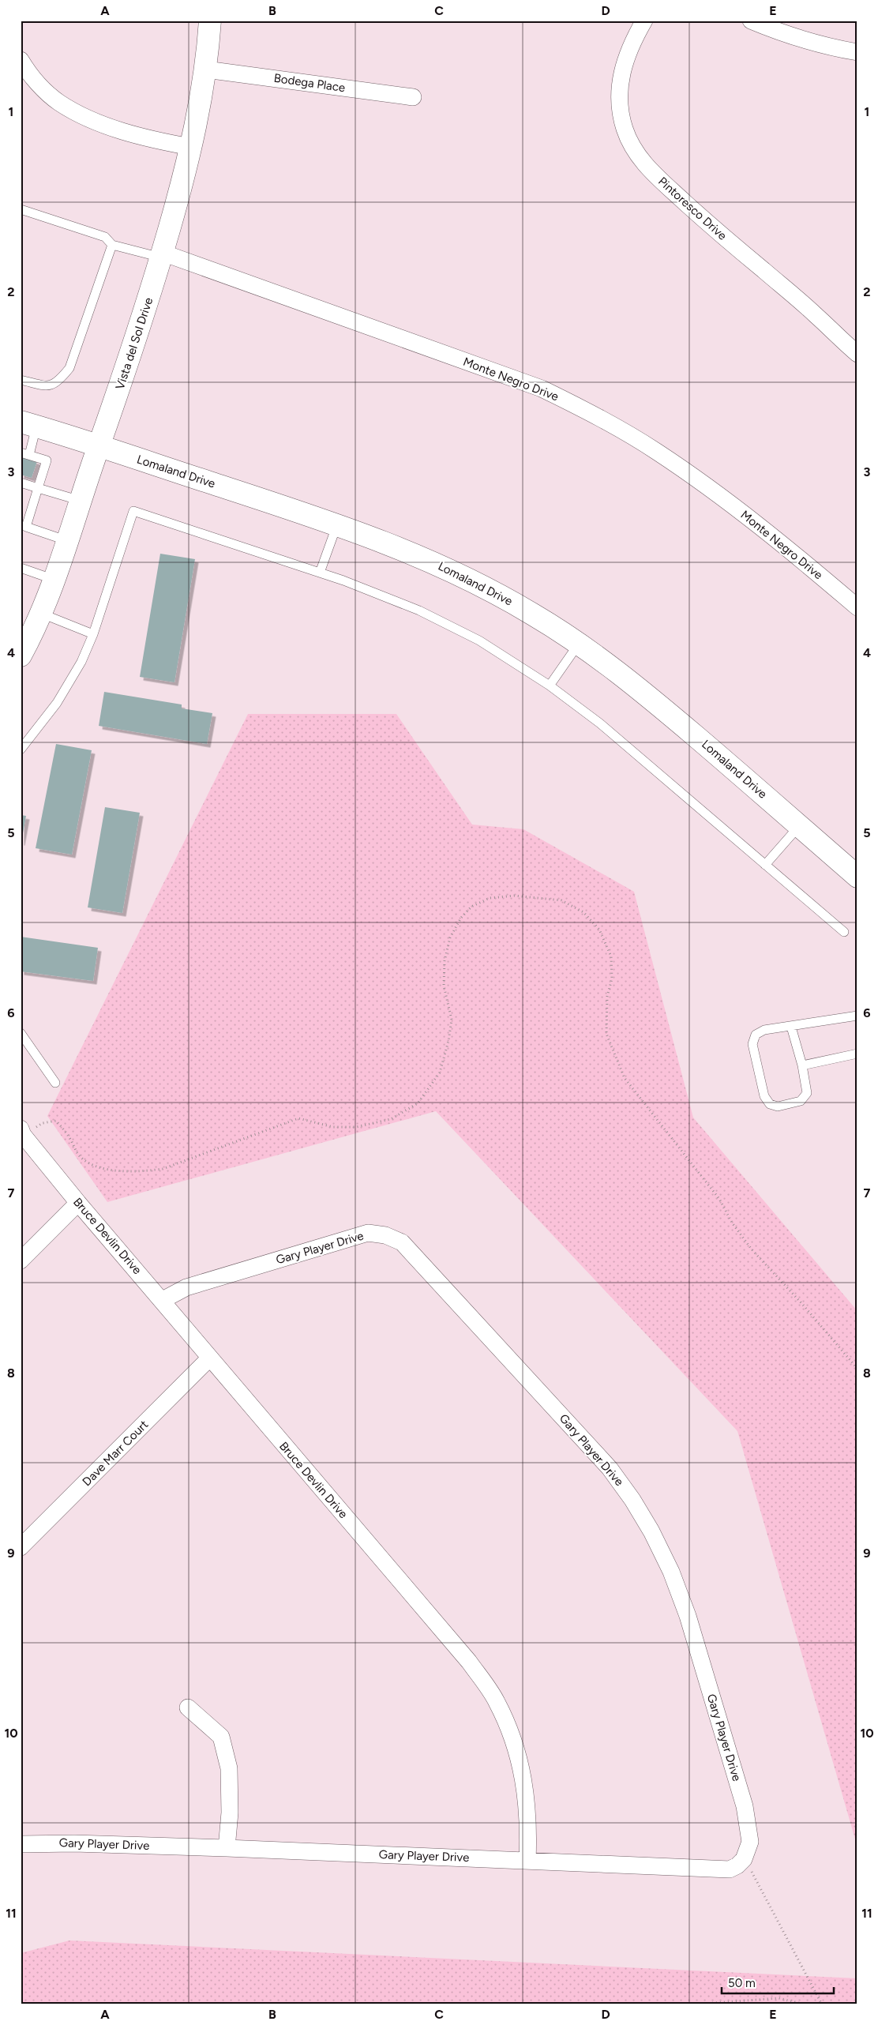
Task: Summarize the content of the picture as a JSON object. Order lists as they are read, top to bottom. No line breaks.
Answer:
{"streets":{"street":["Bodega Place","Pintoresco Drive","Vista del Sol Drive","Monte Negro Drive","Lomaland Drive","Bruce Devlin Drive","Gary Player Drive","Dave Marr Court"]},"crossings":[["Bodega Place","Vista del Sol Drive"],["Vista del Sol Drive","Monte Negro Drive"],["Vista del Sol Drive","Lomaland Drive"],["Bruce Devlin Drive","Gary Player Drive"],["Bruce Devlin Drive","Dave Marr Court"]],"scale_bar":"50 m","grid":{"columns":["A","B","C","D","E"],"rows":["1","2","3","4","5","6","7","8","9","10","11"]}}
